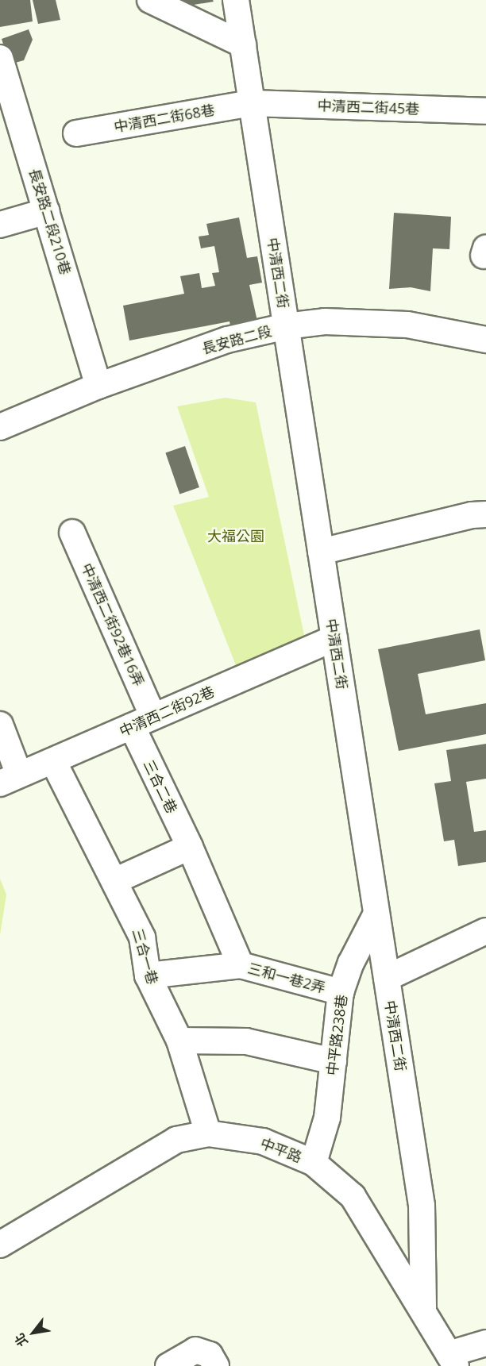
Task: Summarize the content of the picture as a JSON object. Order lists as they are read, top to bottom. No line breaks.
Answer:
{"streets":{"street":["中清西二街45巷","中清西二街68巷","長安路二段210巷","中清西二街","長安路二段","中清西二街92巷16弄","中清西二街92巷","三合二巷","三合一巷","三和一巷2弄","中平路238巷","中平路"]},"crossings":[["中清西二街45巷","中清西二街68巷"],["中清西二街45巷","中清西二街"],["中清西二街68巷","中清西二街"],["長安路二段210巷","長安路二段"],["中清西二街","長安路二段"],["中清西二街","中清西二街92巷"],["中清西二街","中平路238巷"],["中清西二街","中平路"],["中清西二街92巷16弄","中清西二街92巷"],["中清西二街92巷16弄","三合二巷"],["中清西二街92巷","三合二巷"],["中清西二街92巷","三合一巷"],["三合二巷","三和一巷2弄"],["三合一巷","三和一巷2弄"],["三合一巷","中平路"],["三和一巷2弄","中平路238巷"],["中平路238巷","中平路"]],"parks":["大福公園"],"north":"bottom left"}
